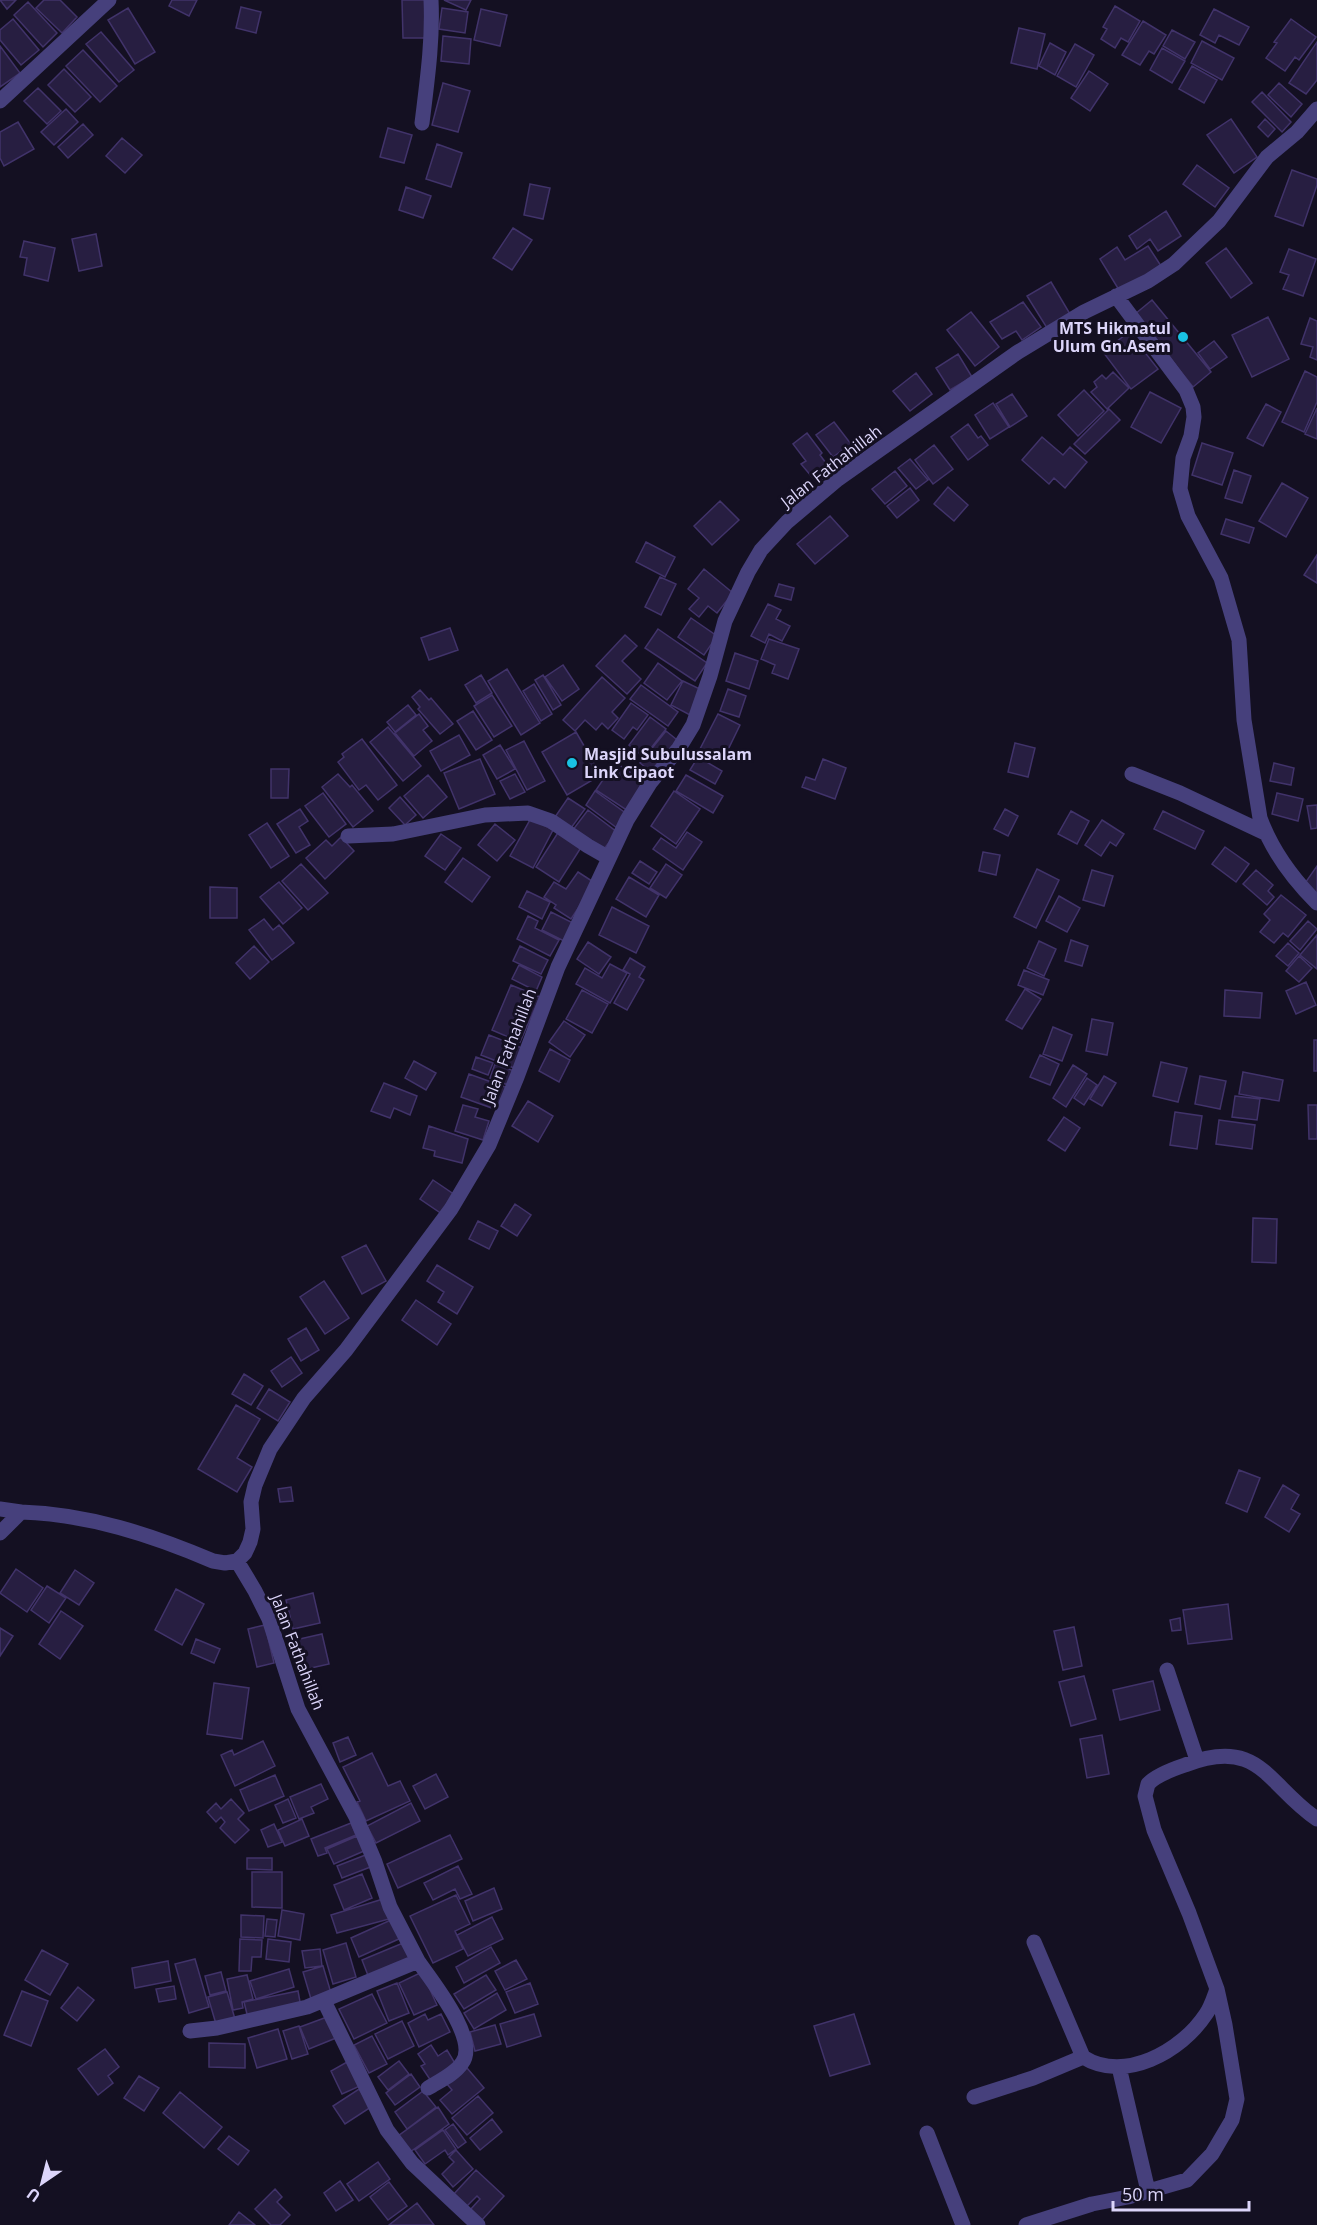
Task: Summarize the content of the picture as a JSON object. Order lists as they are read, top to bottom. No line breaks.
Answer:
{"streets":{"street":["Jalan Fathahillah"]},"places":["MTS Hikmatul Ulum Gn.Asem","Masjid Subulussalam Link Cipaot"],"scale_bar":"50 m","north":"bottom left"}
